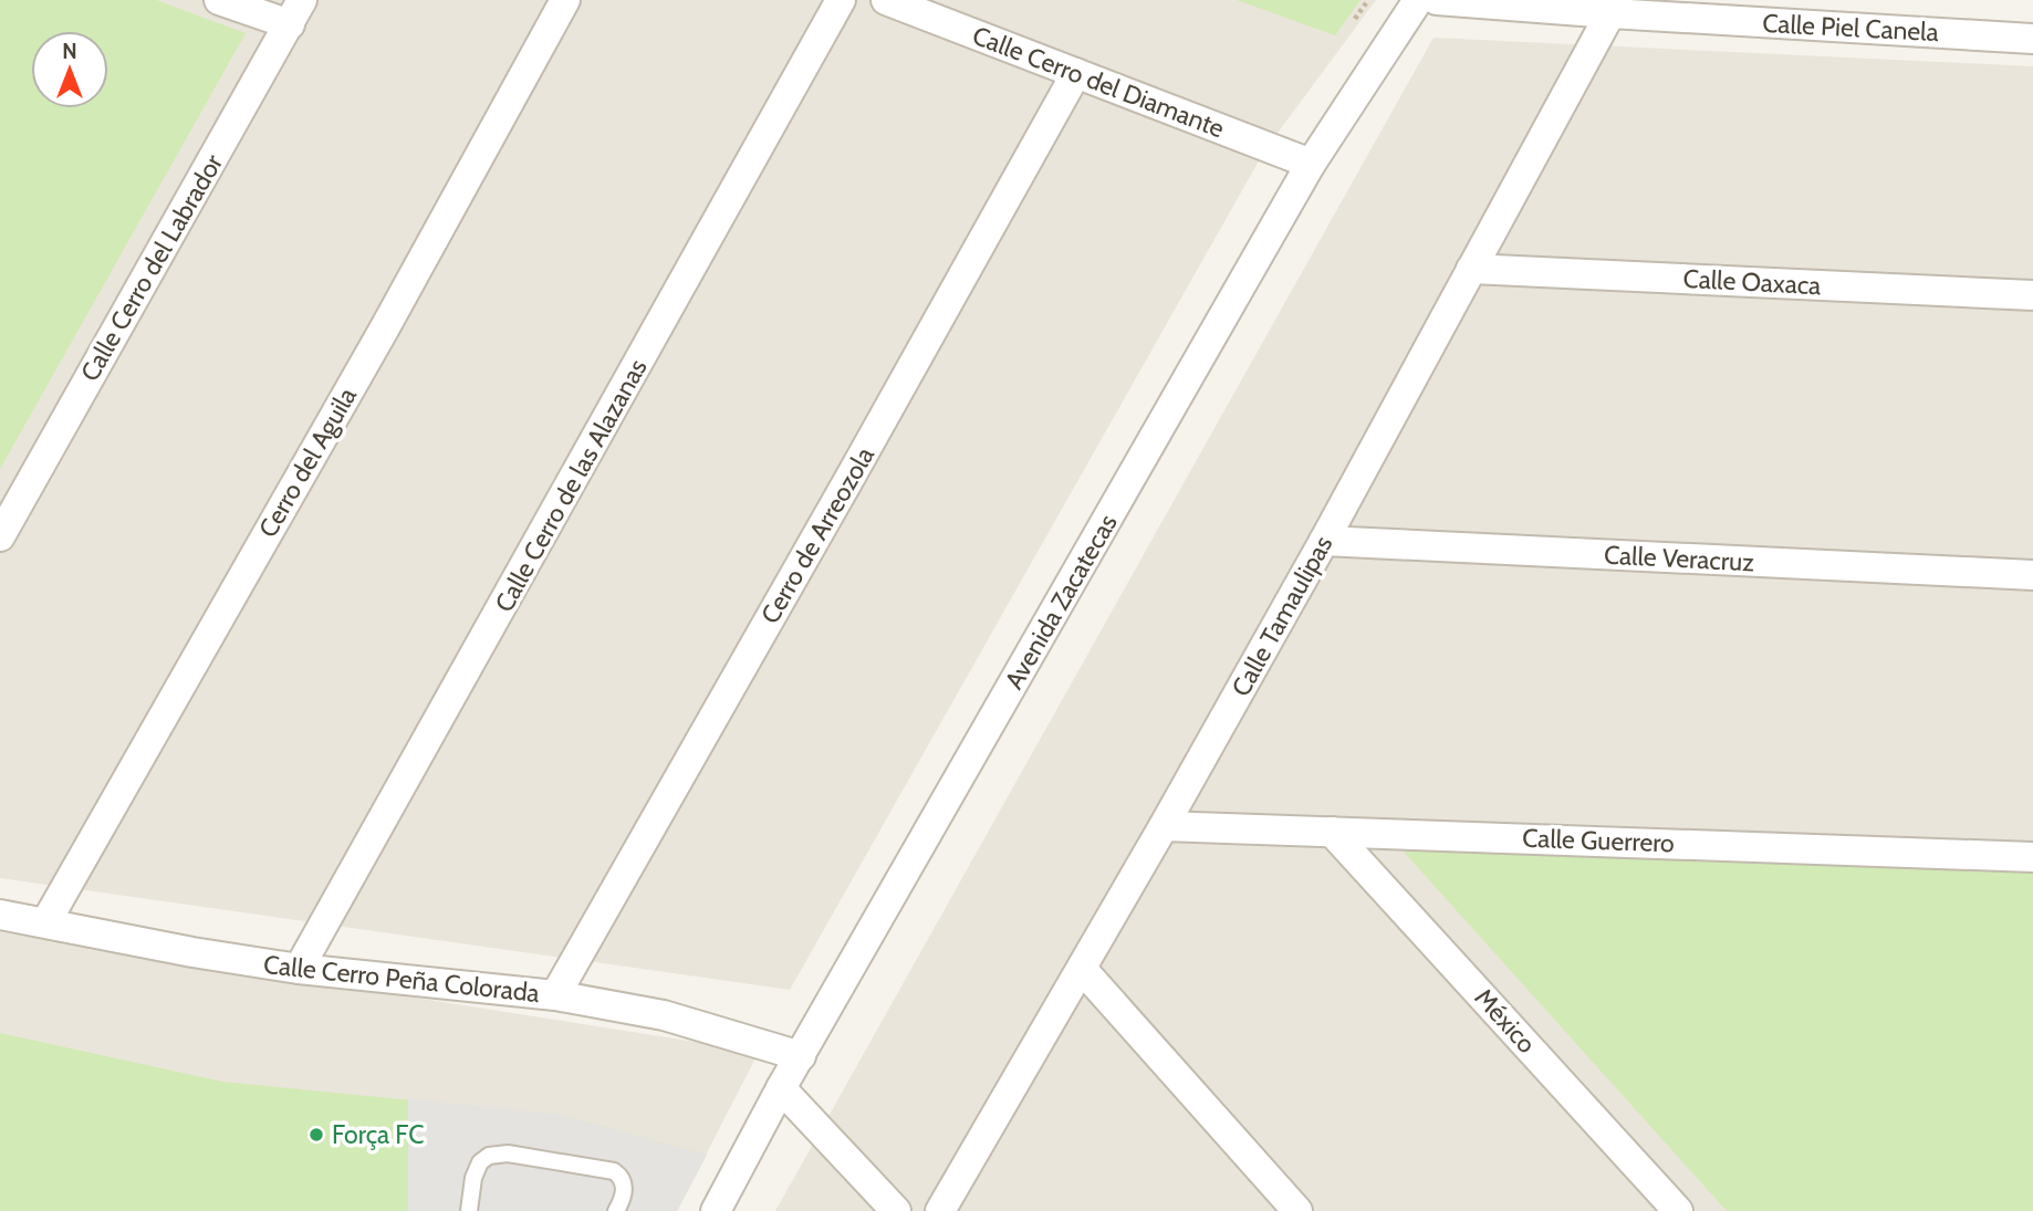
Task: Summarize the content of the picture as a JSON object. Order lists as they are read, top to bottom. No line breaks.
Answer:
{"streets":{"street":["Calle Piel Canela","Calle Cerro del Diamante","Calle Cerro del Labrador","Calle Oaxaca","Cerro del Aguila","Calle Cerro de las Alazanas","Cerro de Arreozola","Calle Veracruz","Avenida Zacatecas","Calle Tamaulipas","Calle Guerrero","Calle Cerro Peña Colorada","México"]},"crossings":[["Calle Piel Canela","Calle Tamaulipas"],["Calle Cerro del Diamante","Cerro de Arreozola"],["Calle Cerro del Diamante","Avenida Zacatecas"],["Calle Oaxaca","Calle Tamaulipas"],["Cerro del Aguila","Calle Cerro Peña Colorada"],["Calle Cerro de las Alazanas","Calle Cerro Peña Colorada"],["Cerro de Arreozola","Calle Cerro Peña Colorada"],["Calle Veracruz","Calle Tamaulipas"],["Avenida Zacatecas","Calle Cerro Peña Colorada"],["Calle Tamaulipas","Calle Guerrero"],["Calle Guerrero","México"]],"places":["Força FC"],"north":"top"}
